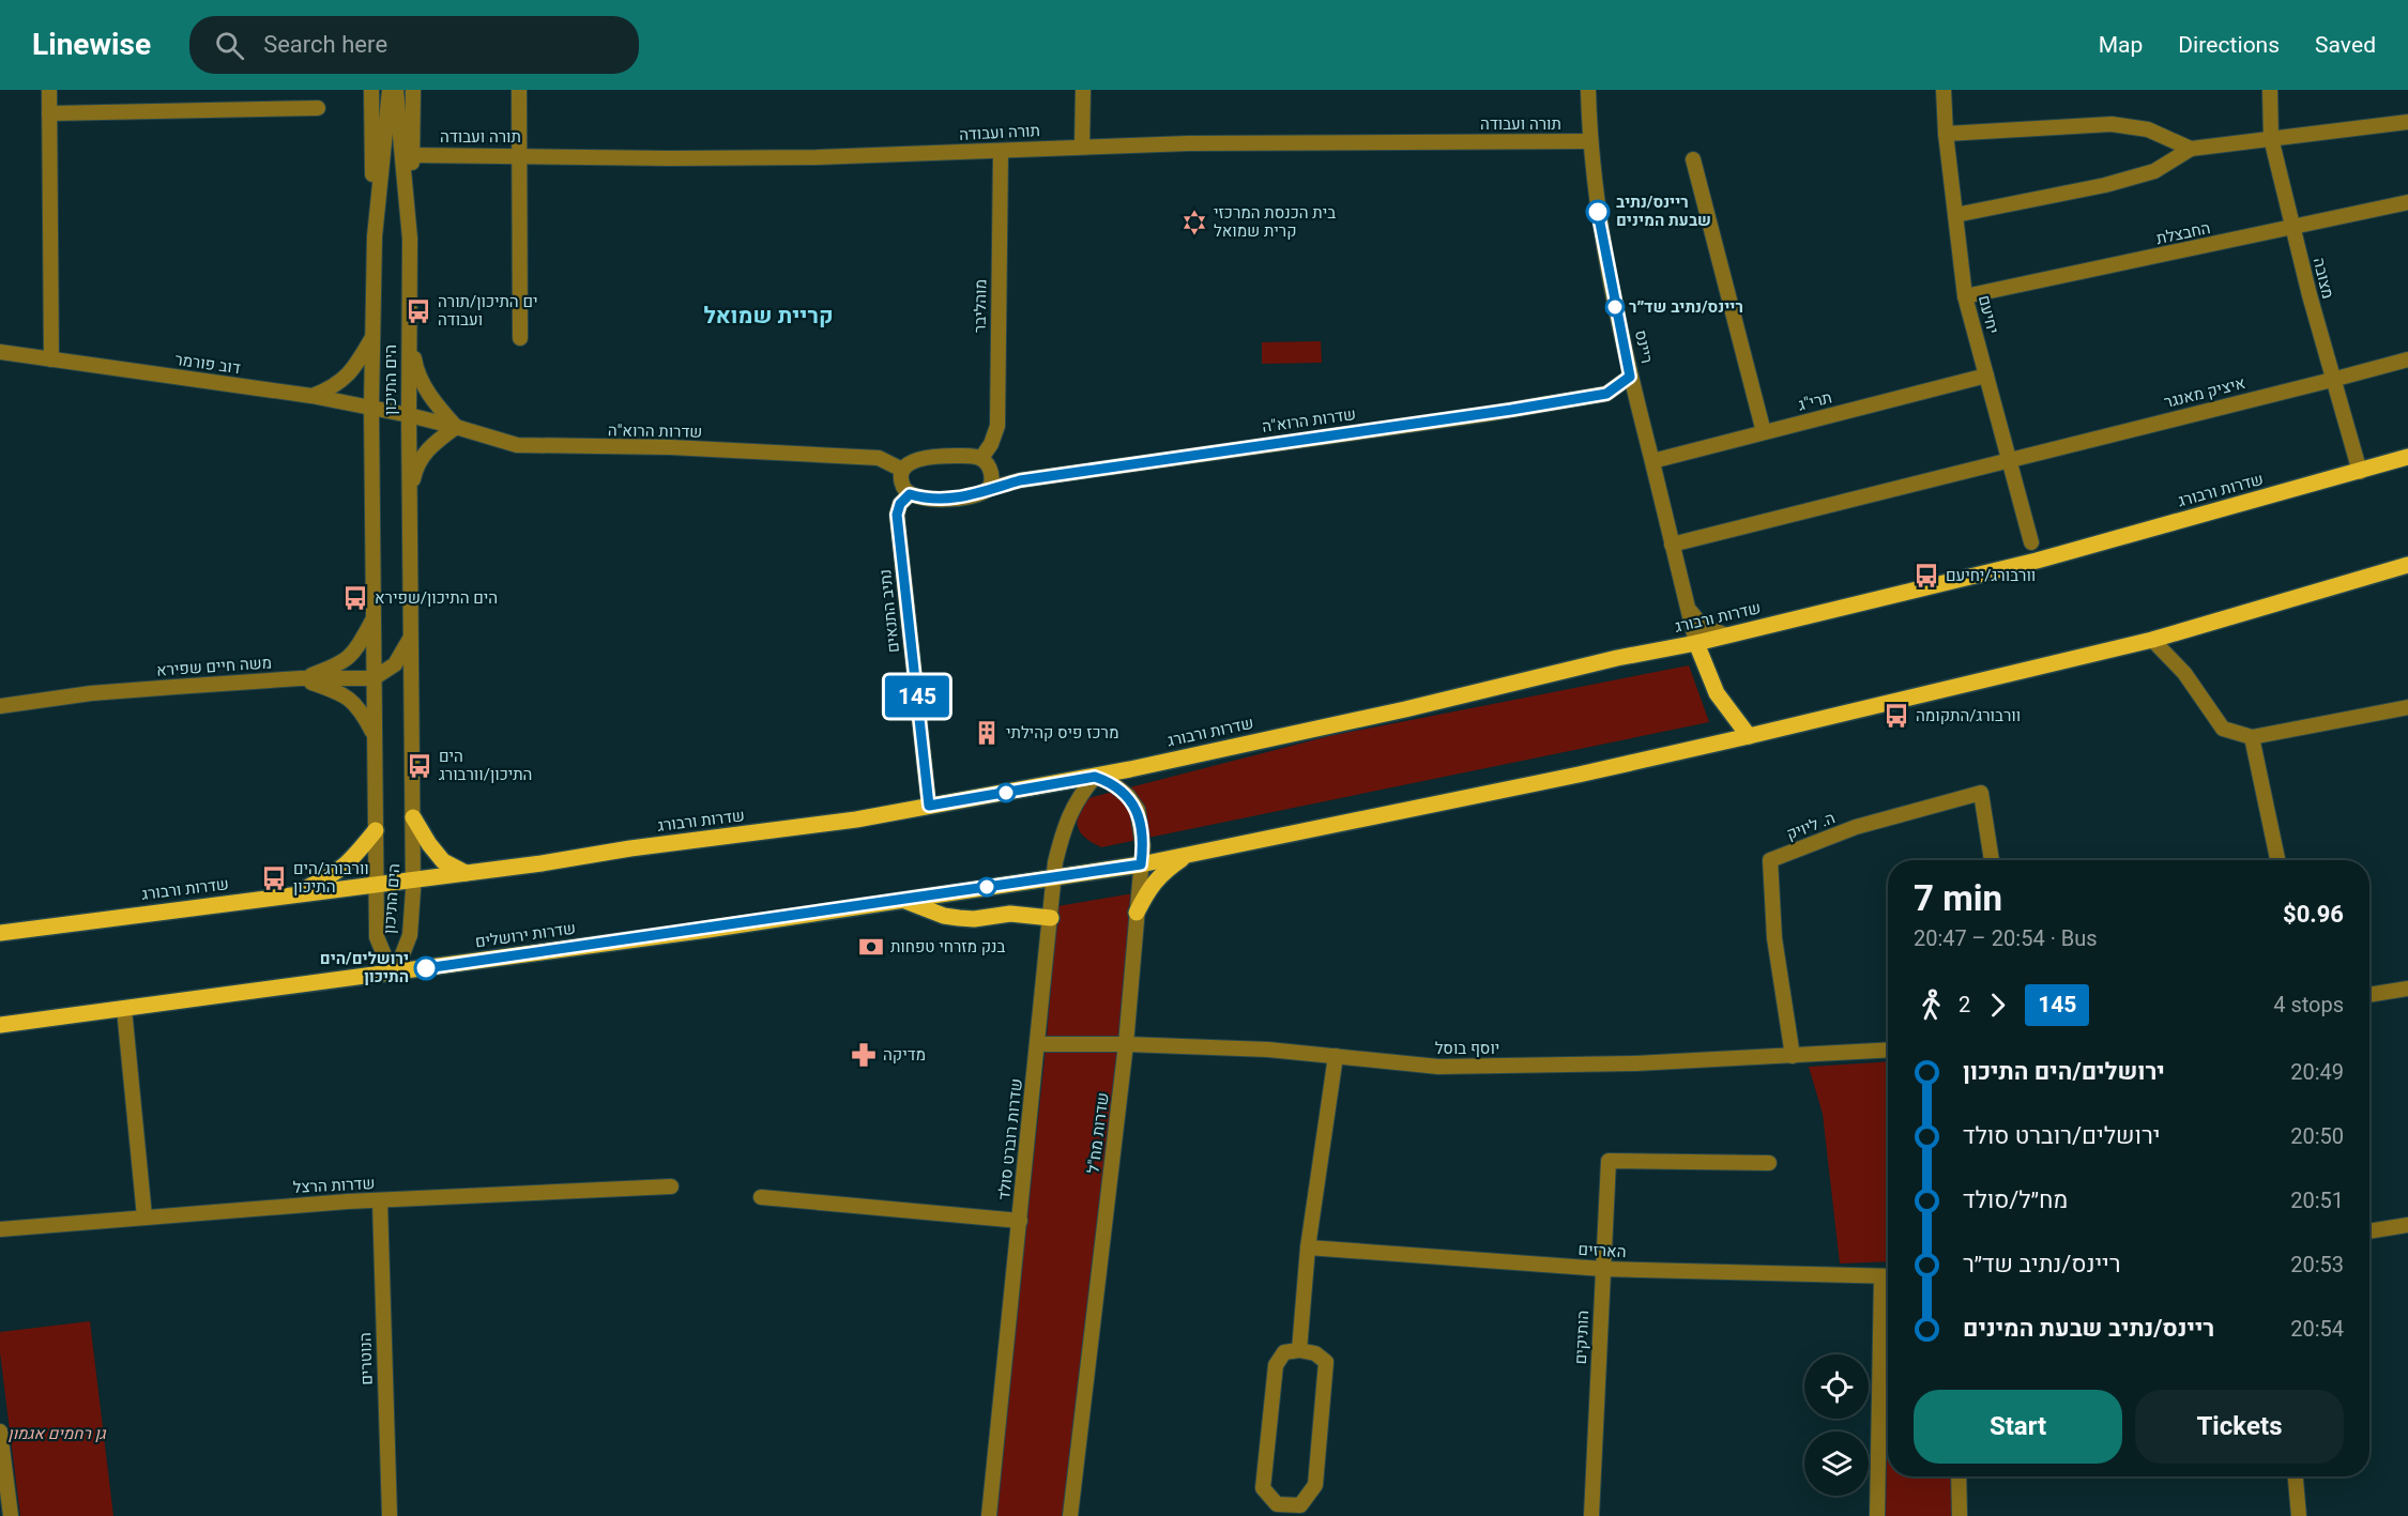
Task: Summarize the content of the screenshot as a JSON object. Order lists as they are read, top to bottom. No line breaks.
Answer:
{"streets":{"main road":["ריינס","שדרות ורבורג","שדרות ירושלים"],"street":["תורה ועבודה","החבצלת","מצובה","מוהליבר","יחיעם","דוב פורמר","הים התיכון","איציק מאנגר","תרי\"ג","שדרות הרוא\"ה","נתיב התנאים","משה חיים שפירא","ה. ליויק","יוסף בוסל","שדרות מח\"ל","שדרות רוברט סולד","שדרות הרצל","הארזים","הותיקים","הנוטרים"]},"crossings":[["תורה ועבודה","מוהליבר"],["תורה ועבודה","ריינס"],["החבצלת","מצובה"],["החבצלת","יחיעם"],["מצובה","איציק מאנגר"],["מצובה","שדרות ורבורג"],["יחיעם","איציק מאנגר"],["יחיעם","תרי\"ג"],["ריינס","איציק מאנגר"],["ריינס","תרי\"ג"],["ריינס","שדרות הרוא\"ה"],["ריינס","שדרות ורבורג"],["דוב פורמר","הים התיכון"],["דוב פורמר","שדרות הרוא\"ה"],["הים התיכון","שדרות הרוא\"ה"],["הים התיכון","שדרות ורבורג"],["הים התיכון","משה חיים שפירא"],["הים התיכון","שדרות ירושלים"],["שדרות הרוא\"ה","נתיב התנאים"],["שדרות ורבורג","נתיב התנאים"],["שדרות ורבורג","שדרות מח\"ל"],["שדרות ורבורג","שדרות רוברט סולד"],["ה. ליויק","יוסף בוסל"],["שדרות ירושלים","שדרות רוברט סולד"],["יוסף בוסל","שדרות מח\"ל"],["יוסף בוסל","שדרות רוברט סולד"],["שדרות מח\"ל","שדרות רוברט סולד"],["שדרות הרצל","הנוטרים"],["הארזים","הותיקים"]],"districts":["קריית שמואל"],"parks":["גן רחמים אגמון"],"places":{"other":["ריינס/נתיב שבעת המינים","ריינס/נתיב שד״ר","ירושלים/הים התיכון"],"synagogue":["בית הכנסת המרכזי קרית שמואל"],"bus stop":["ים התיכון/תורה ועבודה","וורבורג/יחיעם","הים התיכון/שפירא","וורבורג/התקומה","הים התיכון/וורבורג","וורבורג/הים התיכון"],"building":["מרכז פיס קהילתי"],"bank":["בנק מזרחי טפחות"],"pharmacy":["מדיקה"]},"lines":["bus line 145"],"page":{"header":"Linewise","search":"Search here","nav":["Map","Directions","Saved"],"on_map":"145","heading":["7 min","20:47 – 20:54 · Bus","$0.96"],"legs":["2","145","4 stops"],"list":[{"name":"ירושלים/הים התיכון","value":"20:49"},{"name":"ירושלים/רוברט סולד","value":"20:50"},{"name":"מח״ל/סולד","value":"20:51"},{"name":"ריינס/נתיב שד״ר","value":"20:53"},{"name":"ריינס/נתיב שבעת המינים","value":"20:54"}],"buttons":["Start","Tickets"]}}
